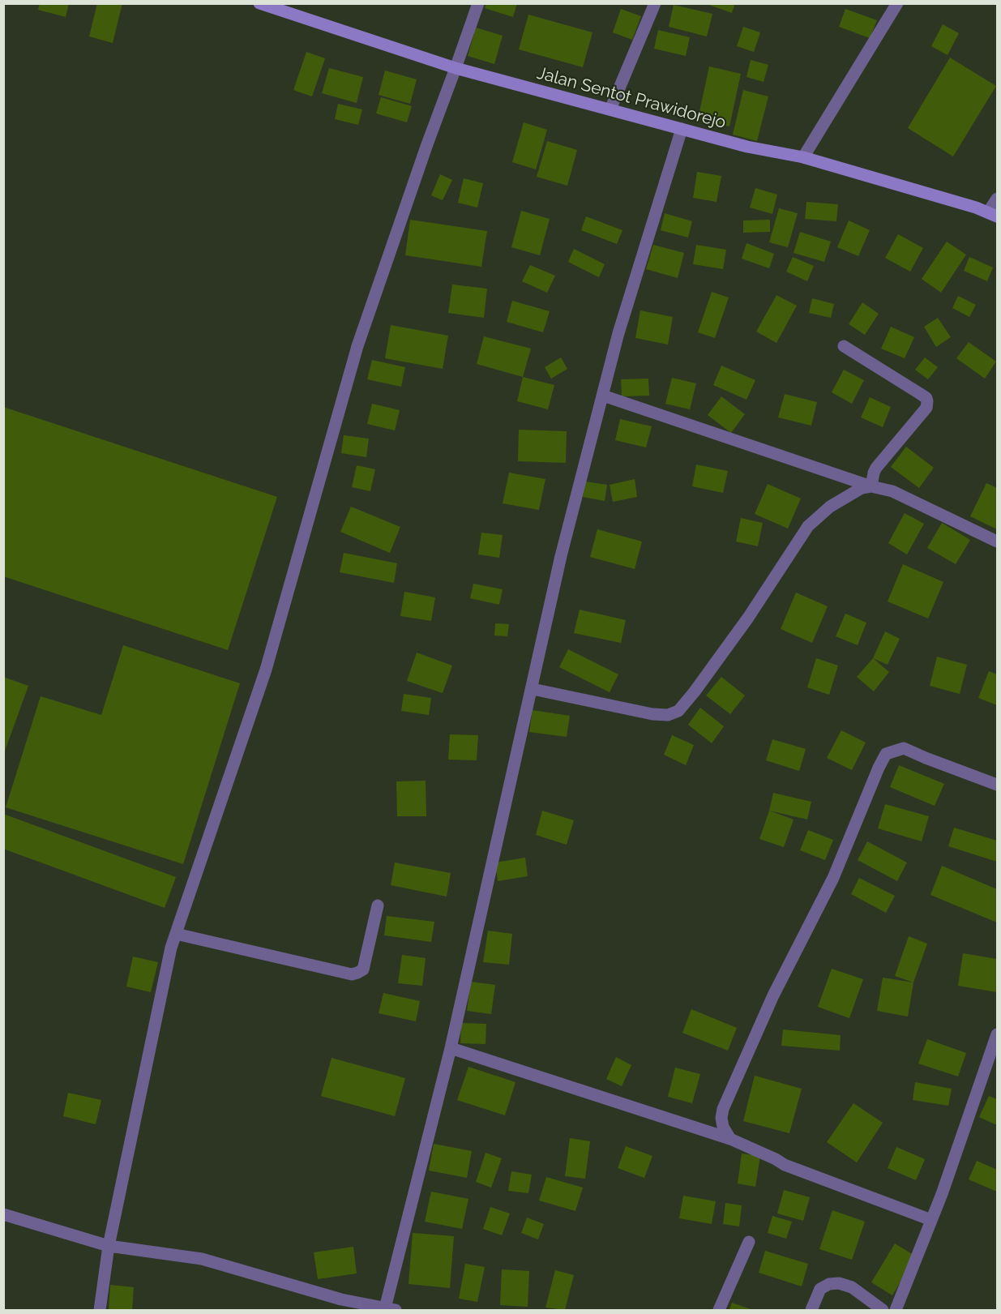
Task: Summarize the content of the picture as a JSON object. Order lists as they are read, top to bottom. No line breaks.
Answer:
{"streets":{"main road":["Jalan Sentot Prawidorejo"]}}
